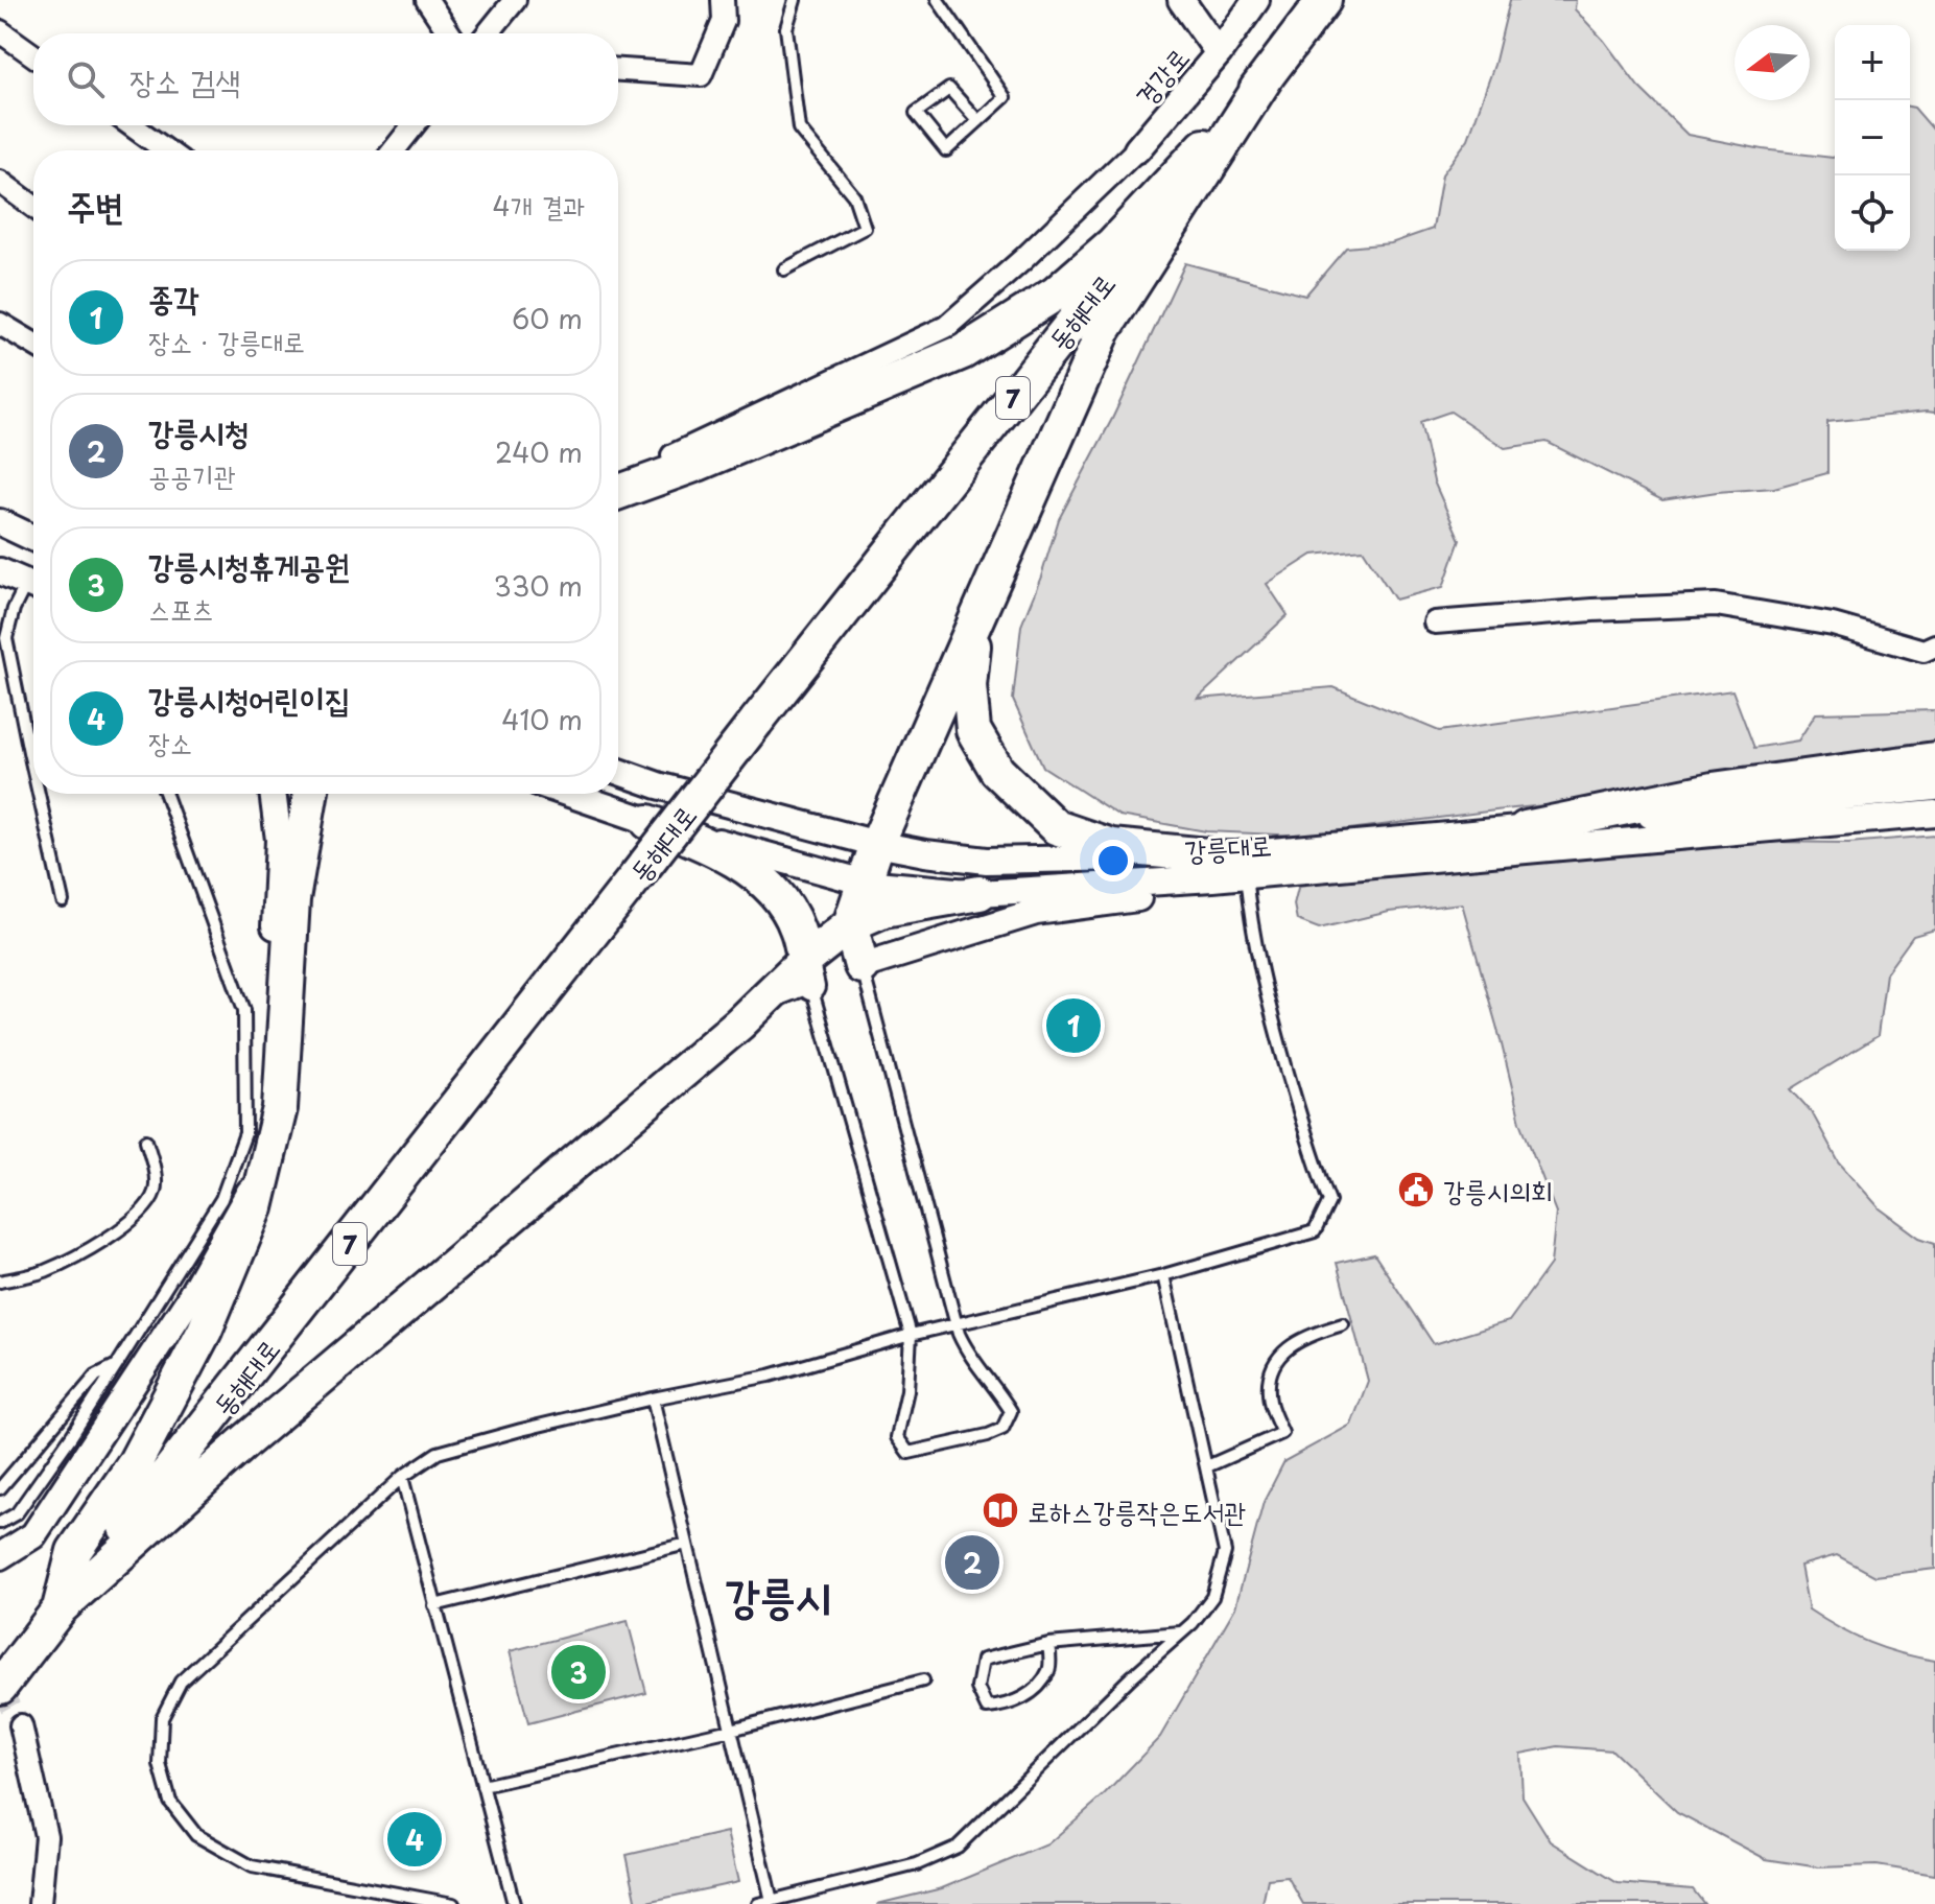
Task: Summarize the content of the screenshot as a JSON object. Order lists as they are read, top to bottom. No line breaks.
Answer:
{"streets":{"main road":["동해대로","7"],"street":["경강로","강릉대로"]},"districts":["강릉시"],"places":{"public building":["강릉시의회"],"library":["로하스강릉작은도서관"]},"north":"left","page":{"map_buttons":["+","−"],"search":"장소 검색","heading":["주변","4개 결과"],"list":[{"mark":"1","name":"종각","note":"장소 · 강릉대로","value":"60 m"},{"mark":"2","name":"강릉시청","note":"공공기관","value":"240 m"},{"mark":"3","name":"강릉시청휴게공원","note":"스포츠","value":"330 m"},{"mark":"4","name":"강릉시청어린이집","note":"장소","value":"410 m"}],"pins":["1","2","3","4"]}}
